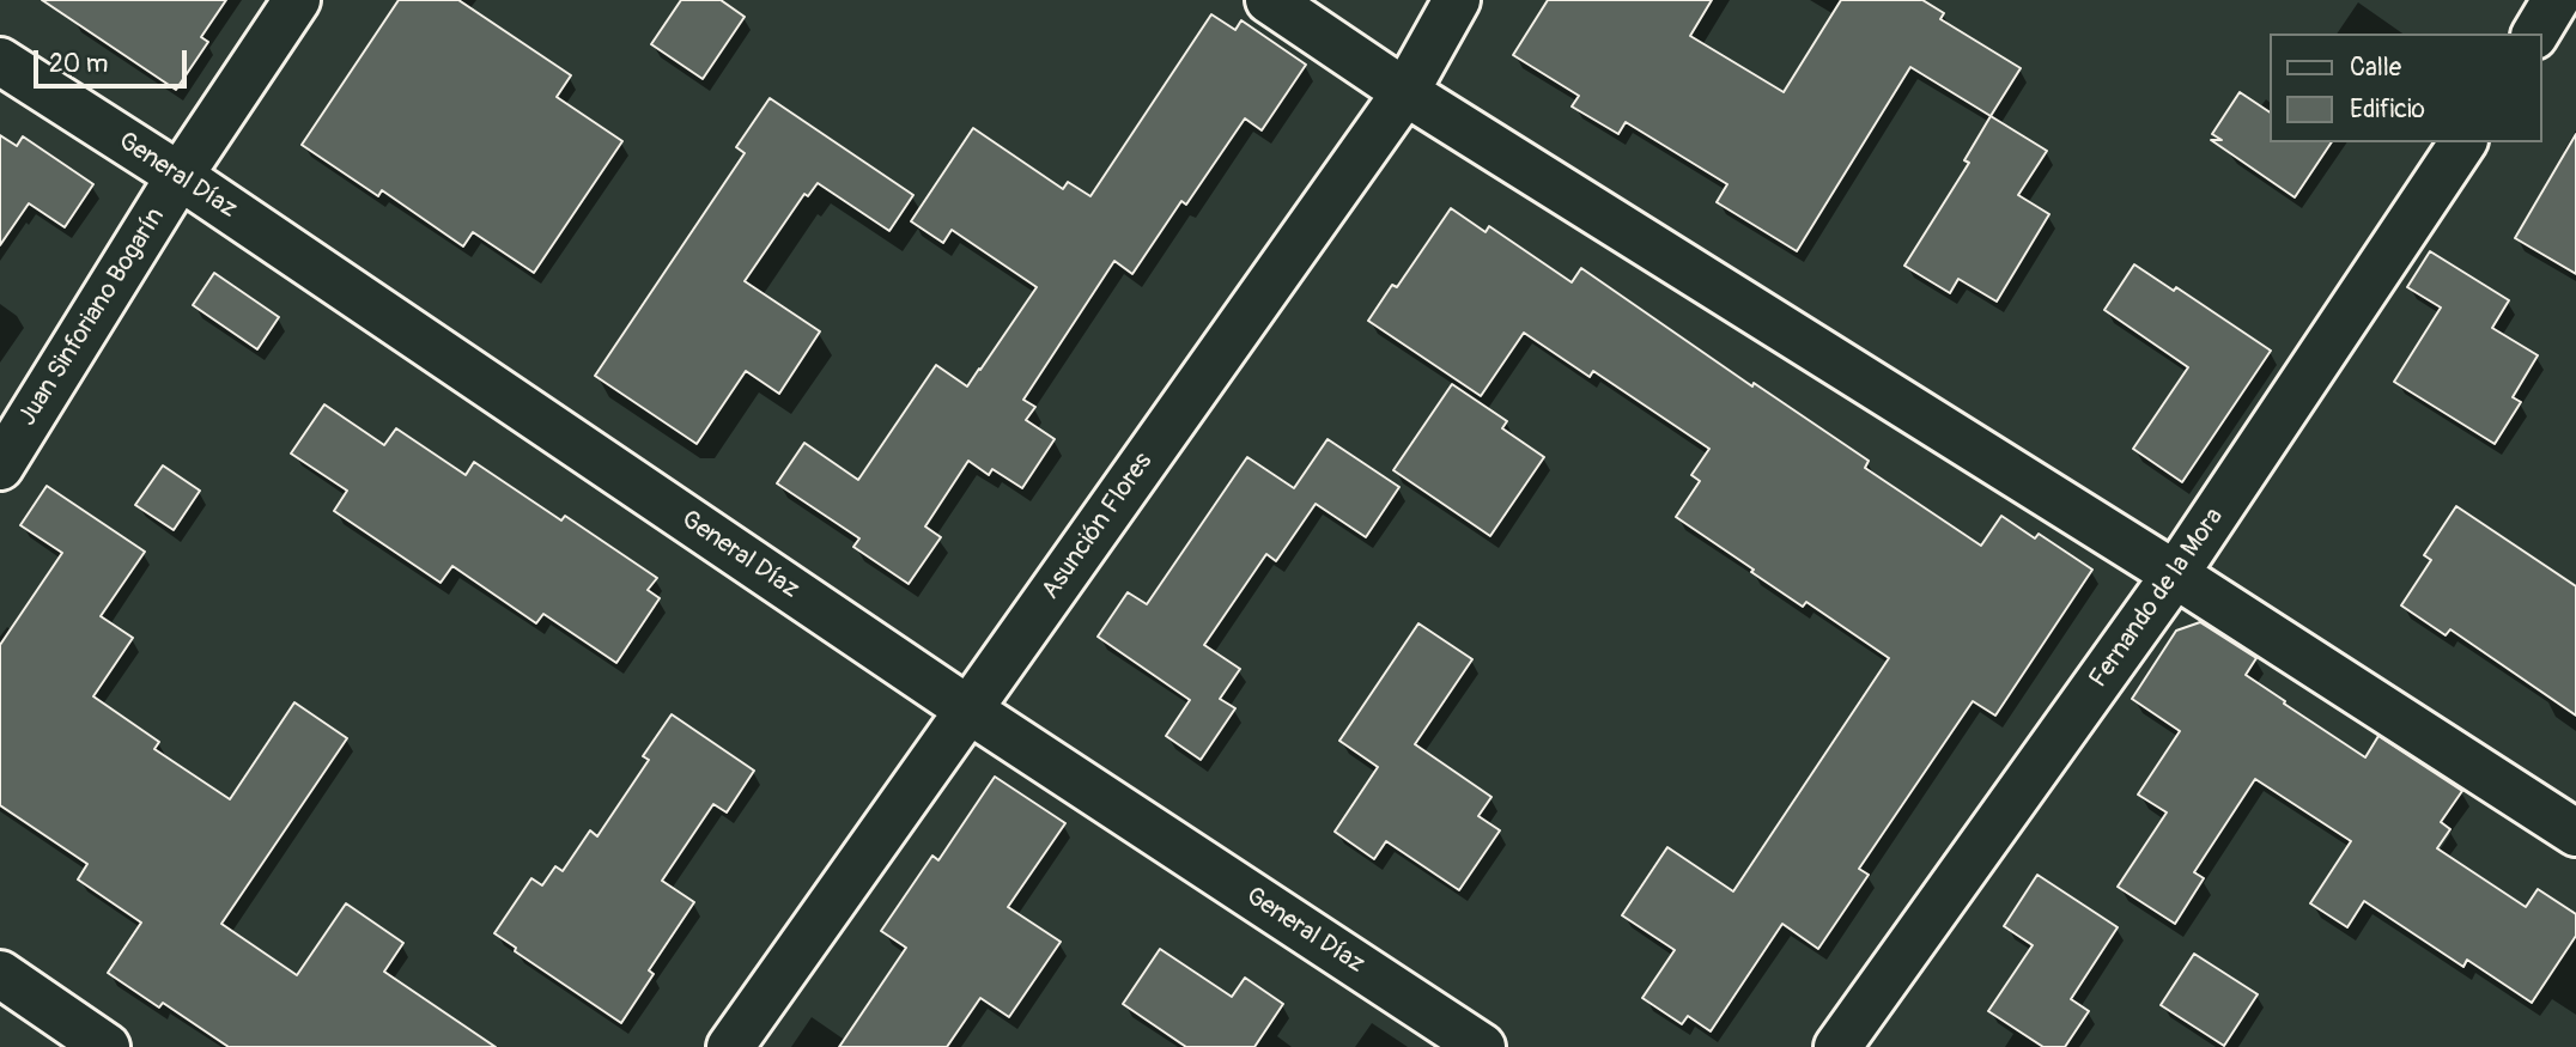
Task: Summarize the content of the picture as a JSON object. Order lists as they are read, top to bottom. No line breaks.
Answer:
{"streets":{"street":["General Díaz","Juan Sinforiano Bogarín","Asunción Flores","Fernando de la Mora"]},"crossings":[["General Díaz","Juan Sinforiano Bogarín"],["General Díaz","Asunción Flores"]],"legend":["Calle","Edificio"],"scale_bar":"20 m"}
